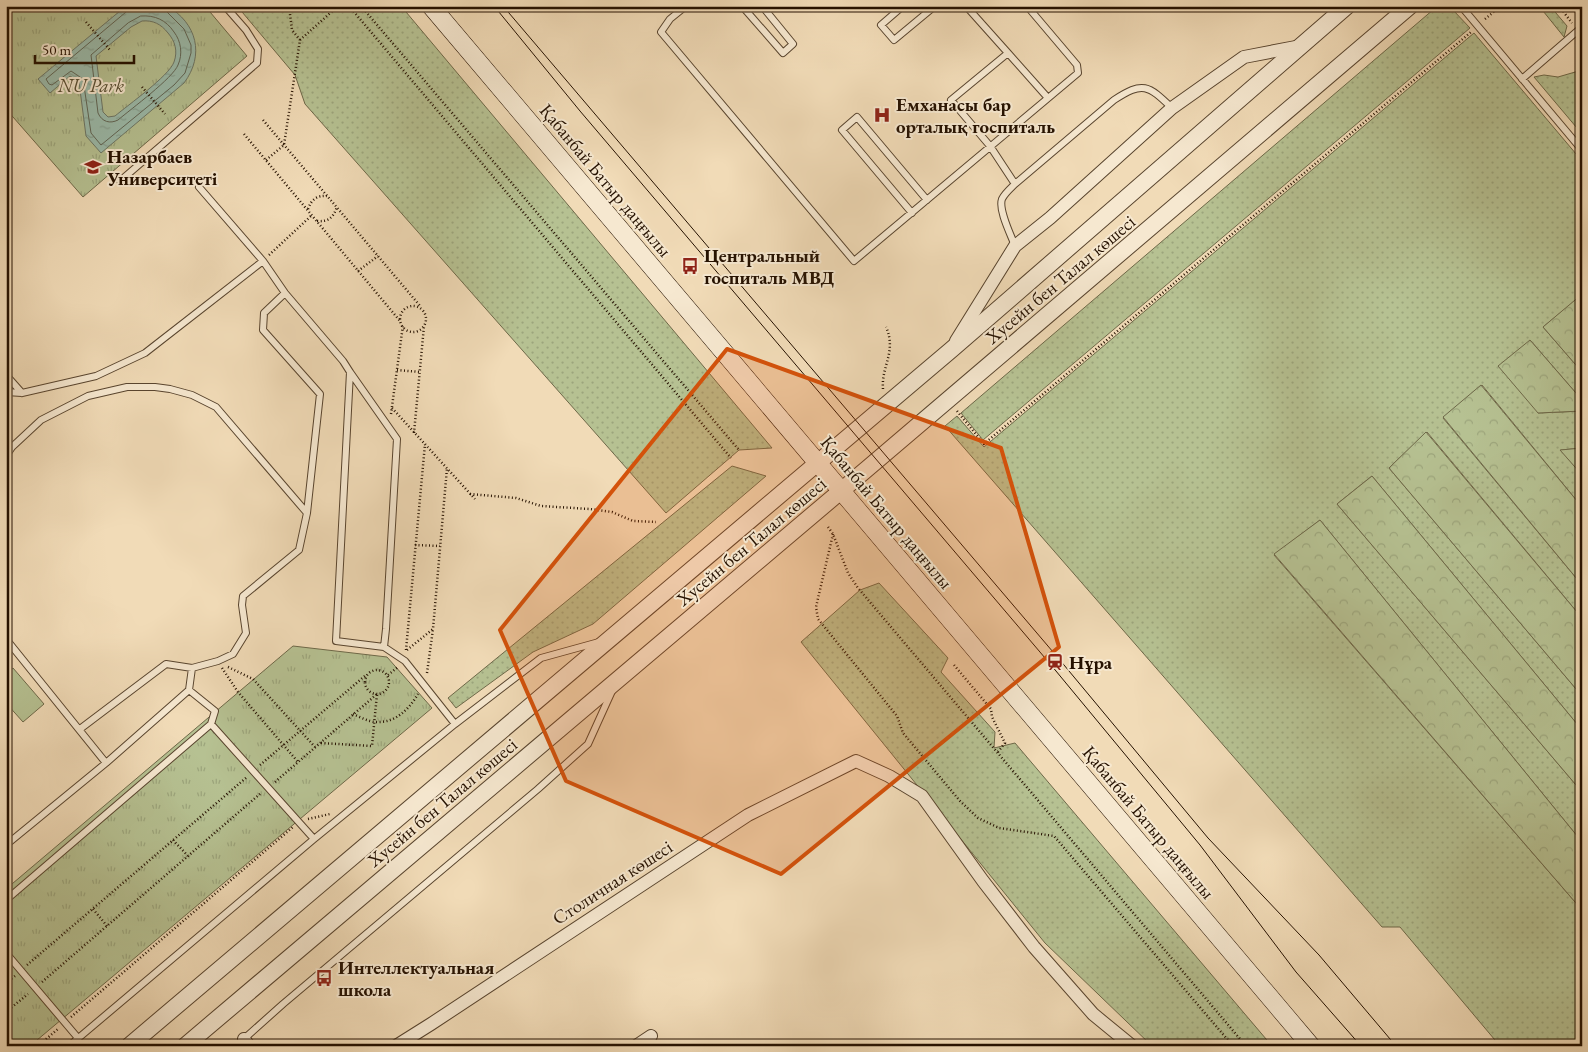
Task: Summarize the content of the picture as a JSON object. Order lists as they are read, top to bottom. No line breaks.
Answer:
{"streets":{"main road":["Қабанбай Батыр даңғылы"],"street":["Хусейн бен Талал көшесі","Столичная көшесі"]},"crossings":[["Қабанбай Батыр даңғылы","Хусейн бен Талал көшесі"]],"parks":["NU Park"],"places":{"hospital":["Емханасы бар орталық госпиталь"],"school or university":["Назарбаев Университеті"],"bus stop":["Центральный госпиталь МВД","Интеллектуальная школа"],"station":["Нұра"]},"scale_bar":"50 m"}
